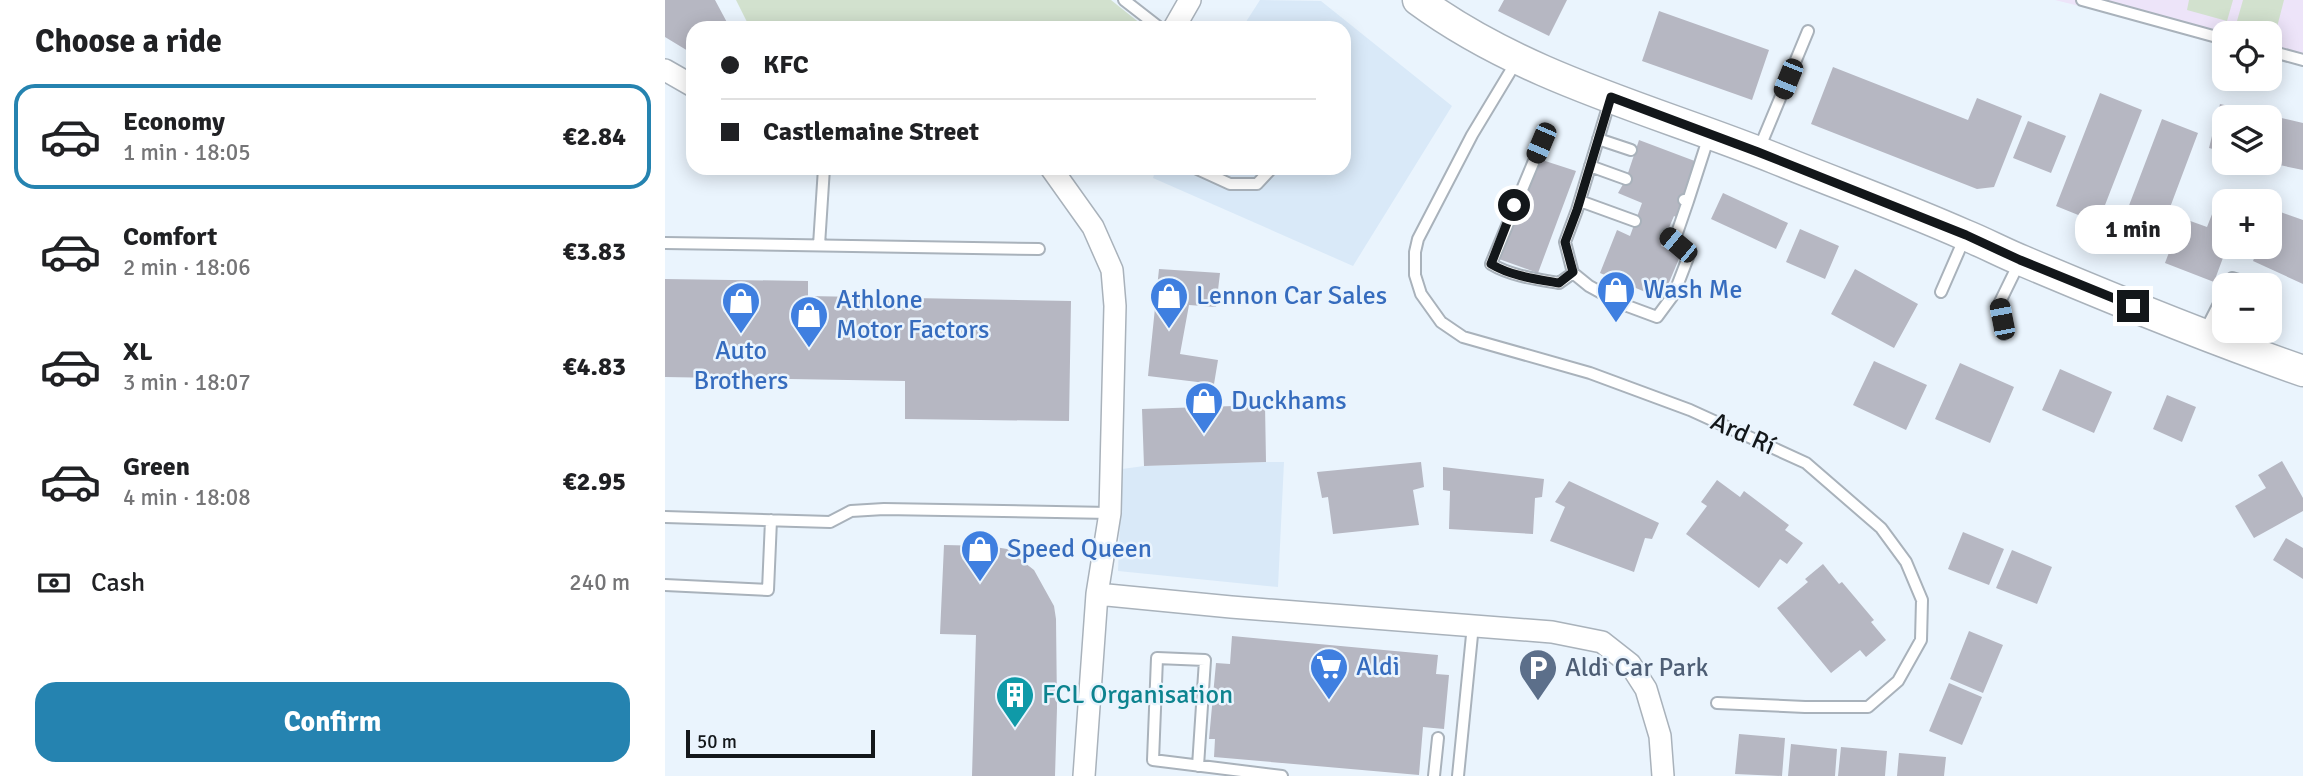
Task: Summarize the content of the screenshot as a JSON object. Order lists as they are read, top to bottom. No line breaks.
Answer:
{"streets":{"lane":["Ard Rí"]},"places":{"shop":["Wash Me","Lennon Car Sales","Auto Brothers","Athlone Motor Factors","Duckhams","Speed Queen"],"supermarket":["Aldi"],"parking":["Aldi Car Park"],"building":["FCL Organisation"]},"scale_bar":"50 m","page":{"heading":"Choose a ride","map_buttons":["+","−"],"banner":["KFC","Castlemaine Street"],"list":[{"name":"Economy","note":"1 min · 18:05","value":"€2.84"},{"name":"Comfort","note":"2 min · 18:06","value":"€3.83"},{"name":"XL","note":"3 min · 18:07","value":"€4.83"},{"name":"Green","note":"4 min · 18:08","value":"€2.95"}],"bubble":"1 min","pay":["Cash","240 m"],"buttons":"Confirm","scale":"50 m"}}
